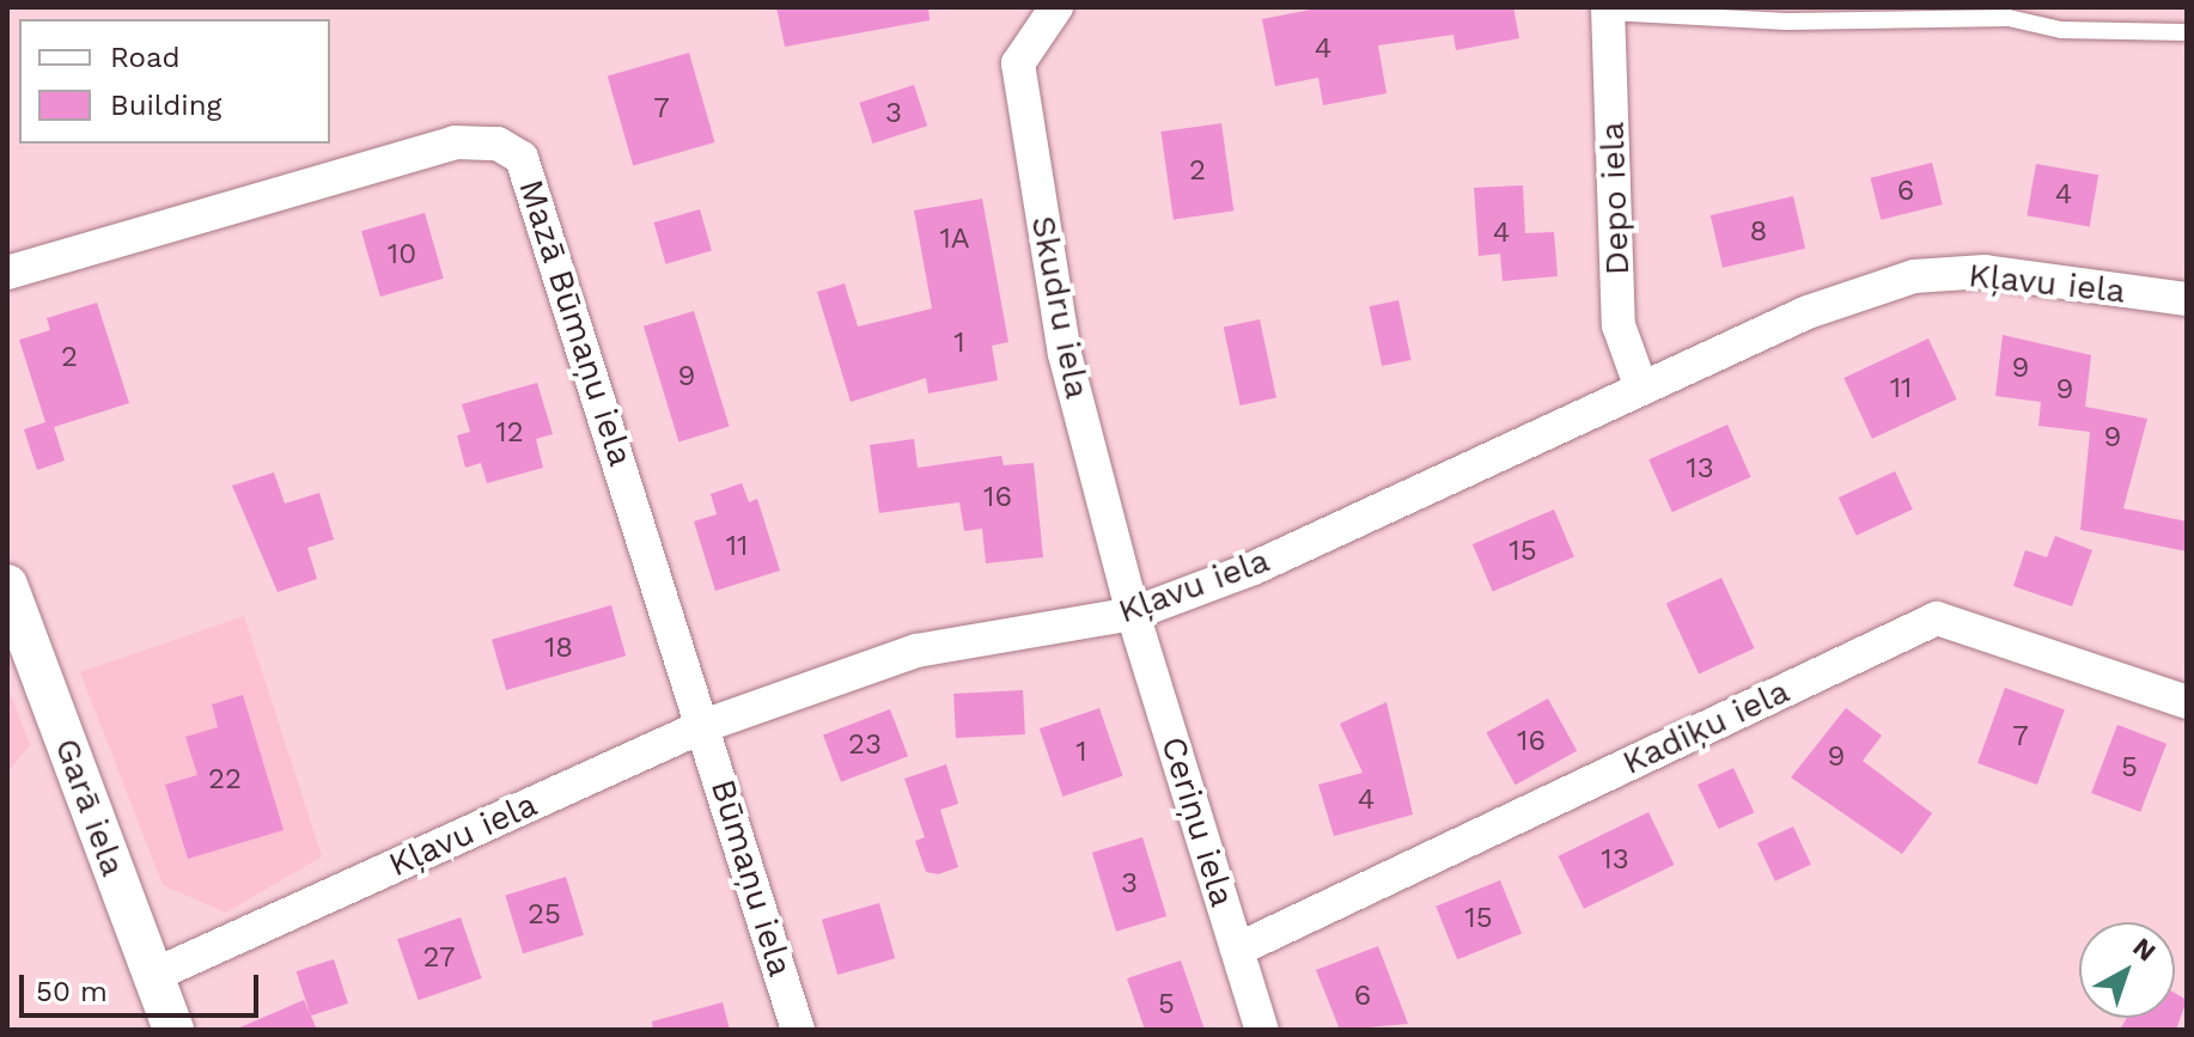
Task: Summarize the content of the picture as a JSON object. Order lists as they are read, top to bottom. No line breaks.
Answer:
{"streets":{"street":["Depo iela","Kļavu iela","Skudru iela","Mazā Būmaņu iela","Kadiķu iela","Garā iela","Ceriņu iela","Būmaņu iela"]},"crossings":[["Depo iela","Kļavu iela"],["Kļavu iela","Skudru iela"],["Kļavu iela","Mazā Būmaņu iela"],["Kļavu iela","Garā iela"],["Kļavu iela","Ceriņu iela"],["Kļavu iela","Būmaņu iela"],["Skudru iela","Ceriņu iela"],["Mazā Būmaņu iela","Būmaņu iela"],["Kadiķu iela","Ceriņu iela"]],"house_numbers":["4","7","3","2","6","4","8","4","1A","10","1","2","9","9","11","9","12","9","13","16","11","15","18","7","16","23","1","9","5","22","4","13","3","25","15","27","6","5"],"legend":["Road","Building"],"scale_bar":"50 m","north":"top right"}
